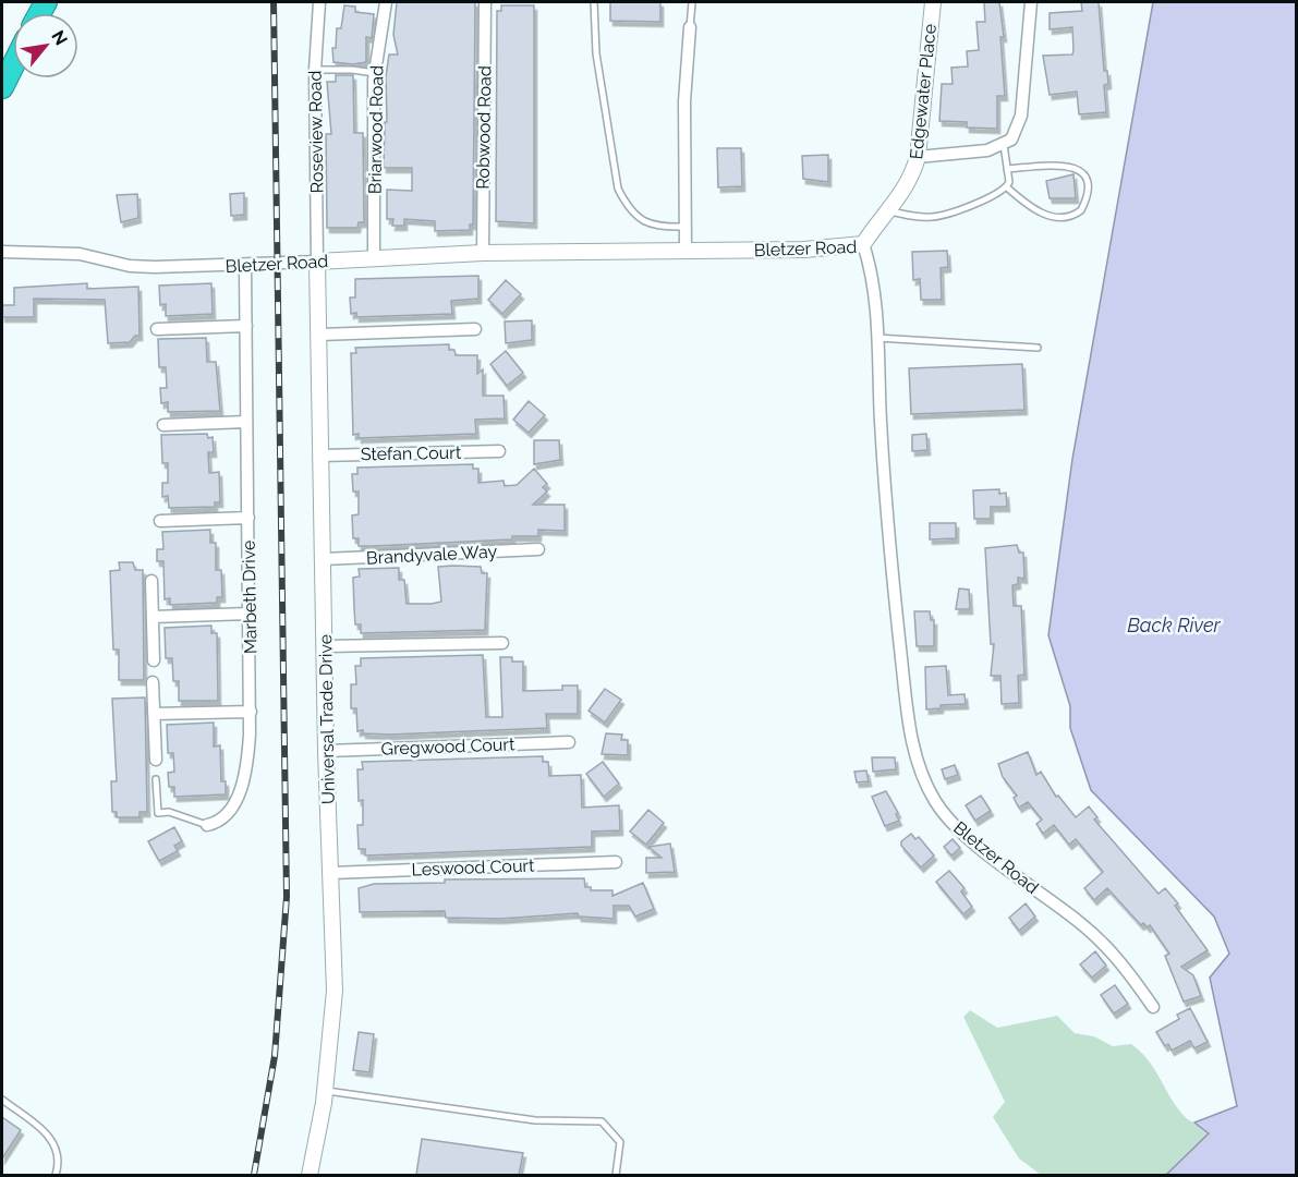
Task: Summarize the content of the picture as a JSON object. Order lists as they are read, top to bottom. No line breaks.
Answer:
{"streets":{"street":["Edgewater Place","Robwood Road","Briarwood Road","Roseview Road","Bletzer Road","Stefan Court","Brandyvale Way","Marbeth Drive","Universal Trade Drive","Gregwood Court","Leswood Court"]},"crossings":[["Edgewater Place","Bletzer Road"],["Robwood Road","Bletzer Road"],["Briarwood Road","Bletzer Road"],["Roseview Road","Bletzer Road"],["Roseview Road","Universal Trade Drive"],["Bletzer Road","Marbeth Drive"],["Bletzer Road","Universal Trade Drive"],["Stefan Court","Universal Trade Drive"],["Brandyvale Way","Universal Trade Drive"],["Universal Trade Drive","Gregwood Court"],["Universal Trade Drive","Leswood Court"]],"water":["Back River"],"north":"top right"}
